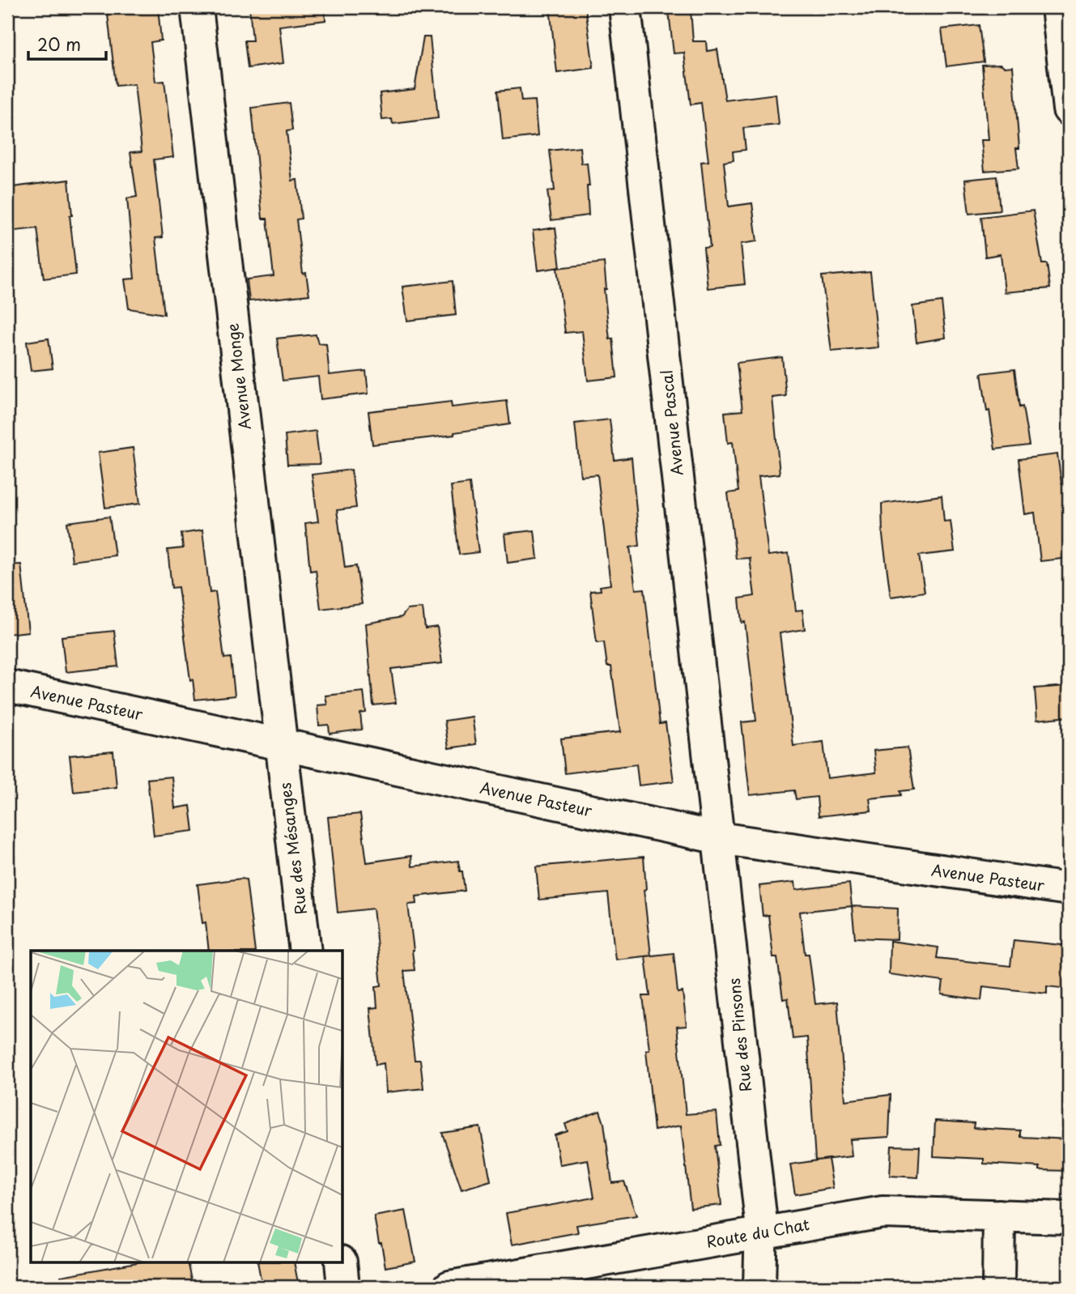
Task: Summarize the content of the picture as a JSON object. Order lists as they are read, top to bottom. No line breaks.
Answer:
{"streets":{"street":["Avenue Monge","Avenue Pascal","Avenue Pasteur","Rue des Mésanges","Rue des Pinsons","Route du Chat"]},"crossings":[["Avenue Monge","Avenue Pasteur"],["Avenue Monge","Rue des Mésanges"],["Avenue Pascal","Avenue Pasteur"],["Avenue Pascal","Rue des Pinsons"],["Avenue Pasteur","Rue des Mésanges"],["Avenue Pasteur","Rue des Pinsons"],["Rue des Pinsons","Route du Chat"]],"scale_bar":"20 m"}
